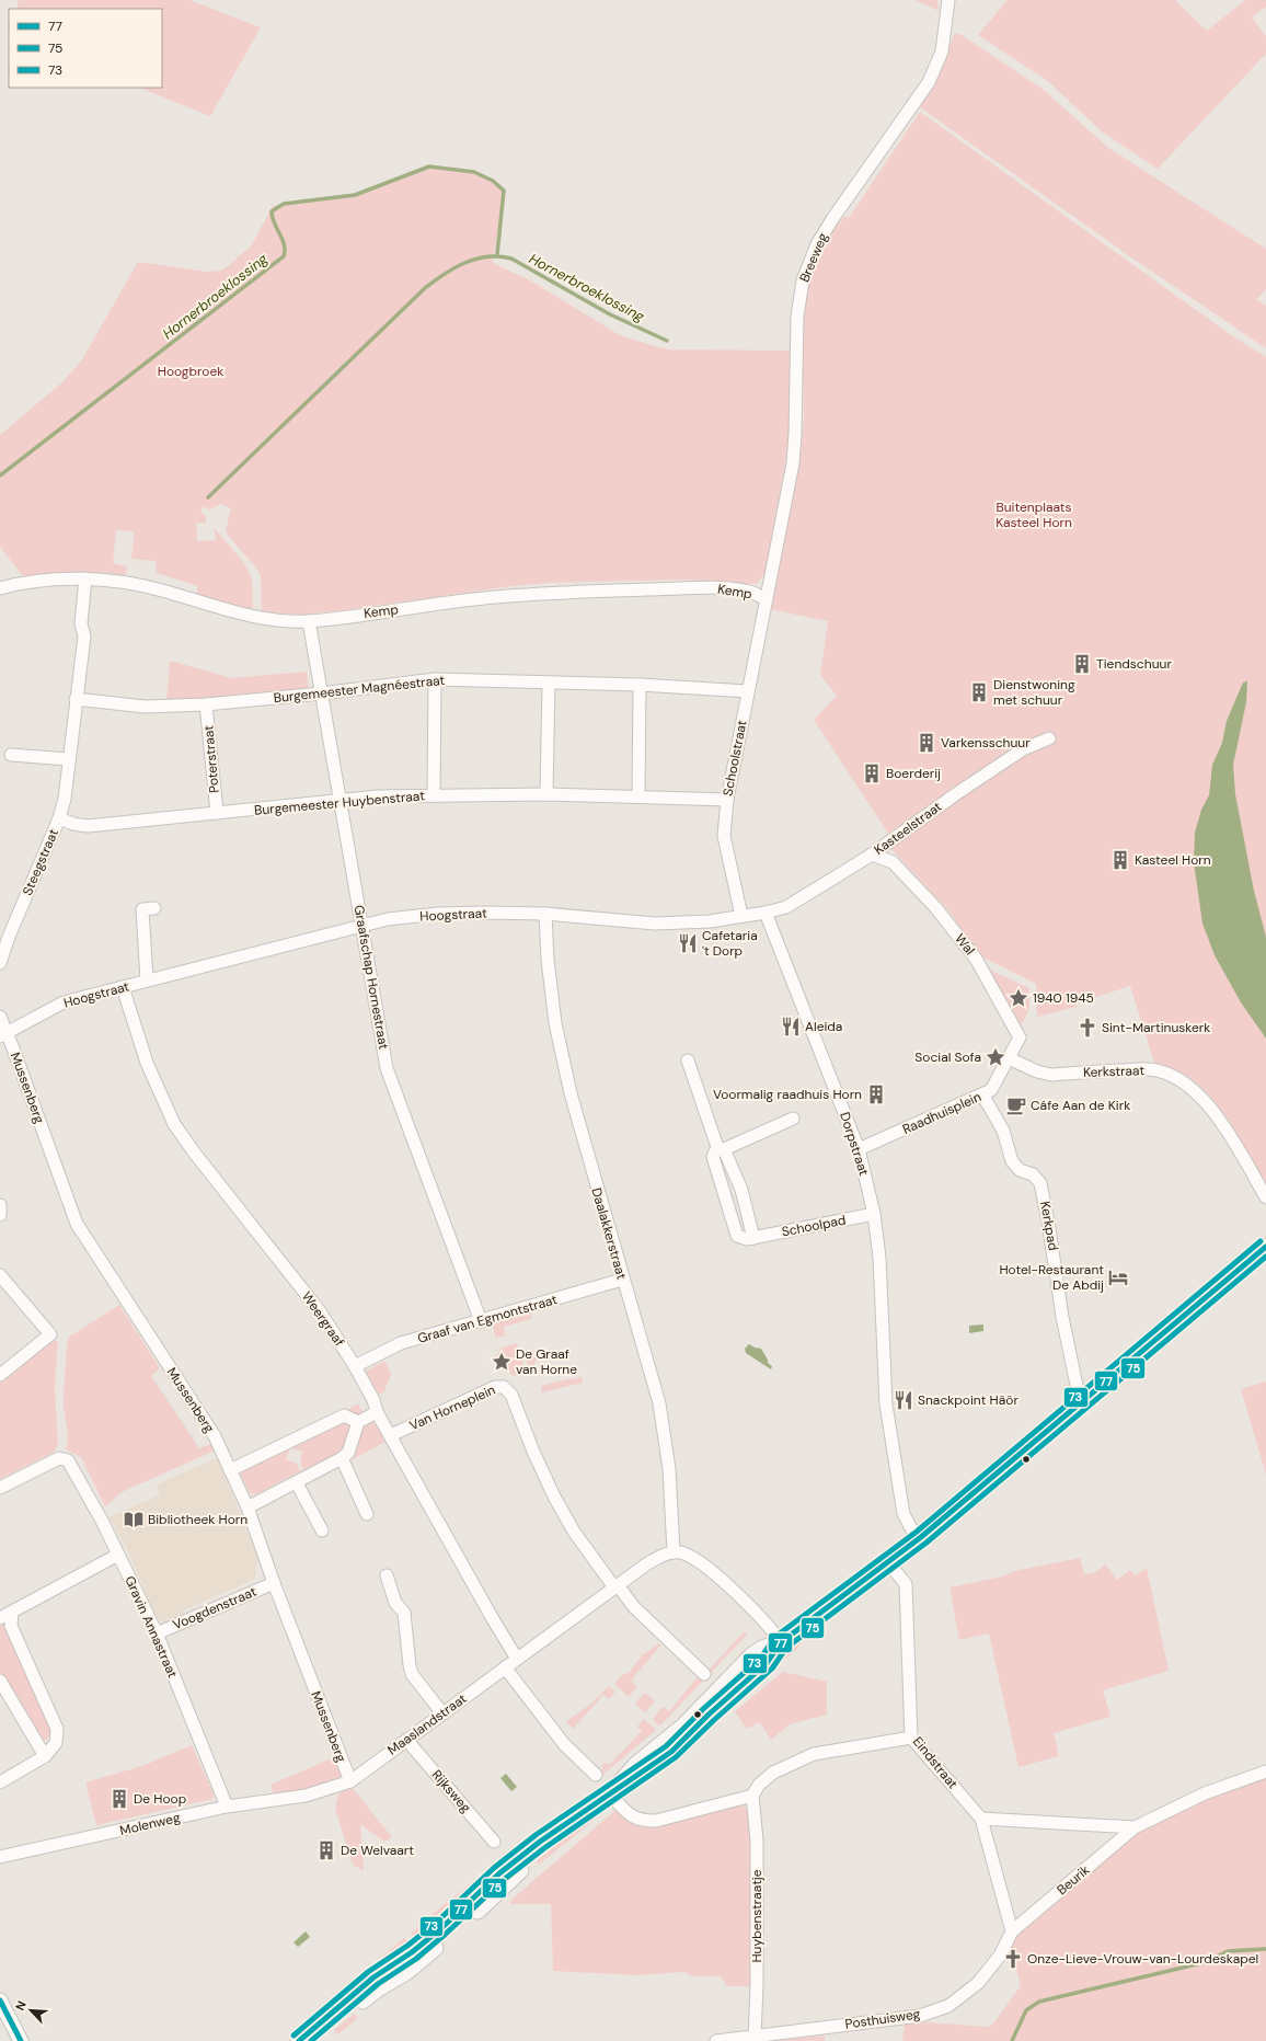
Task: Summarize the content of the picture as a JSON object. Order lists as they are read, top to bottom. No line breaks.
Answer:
{"streets":{"street":["Breeweg","Kemp","Burgemeester Magnéestraat","Schoolstraat","Poterstraat","Burgemeester Huybenstraat","Kasteelstraat","Steegstraat","Hoogstraat","Wal","Graafschap Hornestraat","Kerkstraat","Mussenberg","Raadhuisplein","Dorpstraat","Schoolpad","Kerkpad","Daalakkerstraat","Weergraaf","Graaf van Egmontstraat","Van Horneplein","Voogdenstraat","Gravin Annastraat","Maaslandstraat","Eindstraat","Rijksweg","Molenweg","Beurik","Huybenstraatje","Posthuisweg"]},"crossings":[["Breeweg","Kemp"],["Breeweg","Schoolstraat"],["Kemp","Schoolstraat"],["Kemp","Steegstraat"],["Kemp","Graafschap Hornestraat"],["Burgemeester Magnéestraat","Schoolstraat"],["Burgemeester Magnéestraat","Poterstraat"],["Burgemeester Magnéestraat","Steegstraat"],["Burgemeester Magnéestraat","Graafschap Hornestraat"],["Schoolstraat","Burgemeester Huybenstraat"],["Schoolstraat","Hoogstraat"],["Poterstraat","Burgemeester Huybenstraat"],["Burgemeester Huybenstraat","Steegstraat"],["Burgemeester Huybenstraat","Graafschap Hornestraat"],["Kasteelstraat","Hoogstraat"],["Kasteelstraat","Wal"],["Kasteelstraat","Dorpstraat"],["Hoogstraat","Graafschap Hornestraat"],["Hoogstraat","Mussenberg"],["Hoogstraat","Dorpstraat"],["Hoogstraat","Daalakkerstraat"],["Hoogstraat","Weergraaf"],["Wal","Kerkstraat"],["Wal","Raadhuisplein"],["Graafschap Hornestraat","Graaf van Egmontstraat"],["Kerkstraat","Raadhuisplein"],["Mussenberg","Voogdenstraat"],["Mussenberg","Maaslandstraat"],["Mussenberg","Molenweg"],["Raadhuisplein","Dorpstraat"],["Raadhuisplein","Kerkpad"],["Dorpstraat","Schoolpad"],["Daalakkerstraat","Graaf van Egmontstraat"],["Daalakkerstraat","Maaslandstraat"],["Weergraaf","Graaf van Egmontstraat"],["Weergraaf","Van Horneplein"],["Weergraaf","Maaslandstraat"],["Van Horneplein","Maaslandstraat"],["Voogdenstraat","Gravin Annastraat"],["Gravin Annastraat","Molenweg"],["Maaslandstraat","Rijksweg"],["Maaslandstraat","Molenweg"],["Eindstraat","Beurik"],["Eindstraat","Posthuisweg"],["Beurik","Posthuisweg"],["Huybenstraatje","Posthuisweg"]],"water":["Hornerbroeklossing"],"parks":["Hoogbroek","Buitenplaats Kasteel Horn"],"places":{"building":["Tiendschuur","Dienstwoning met schuur","Varkensschuur","Boerderij","Kasteel Horn","Voormalig raadhuis Horn","De Hoop","De Welvaart"],"restaurant":["Cafetaria 't Dorp","Aleida","Snackpoint Häör"],"place":["1940 1945","Social Sofa","De Graaf van Horne"],"church":["Sint-Martinuskerk","Onze-Lieve-Vrouw-van-Lourdeskapel"],"cafe":["Cáfe Aan de Kirk"],"hotel":["Hotel-Restaurant De Abdij"],"library":["Bibliotheek Horn"]},"lines":["transit line 73","transit line 77","transit line 75"],"legend":["77","75","73"],"north":"top left"}
